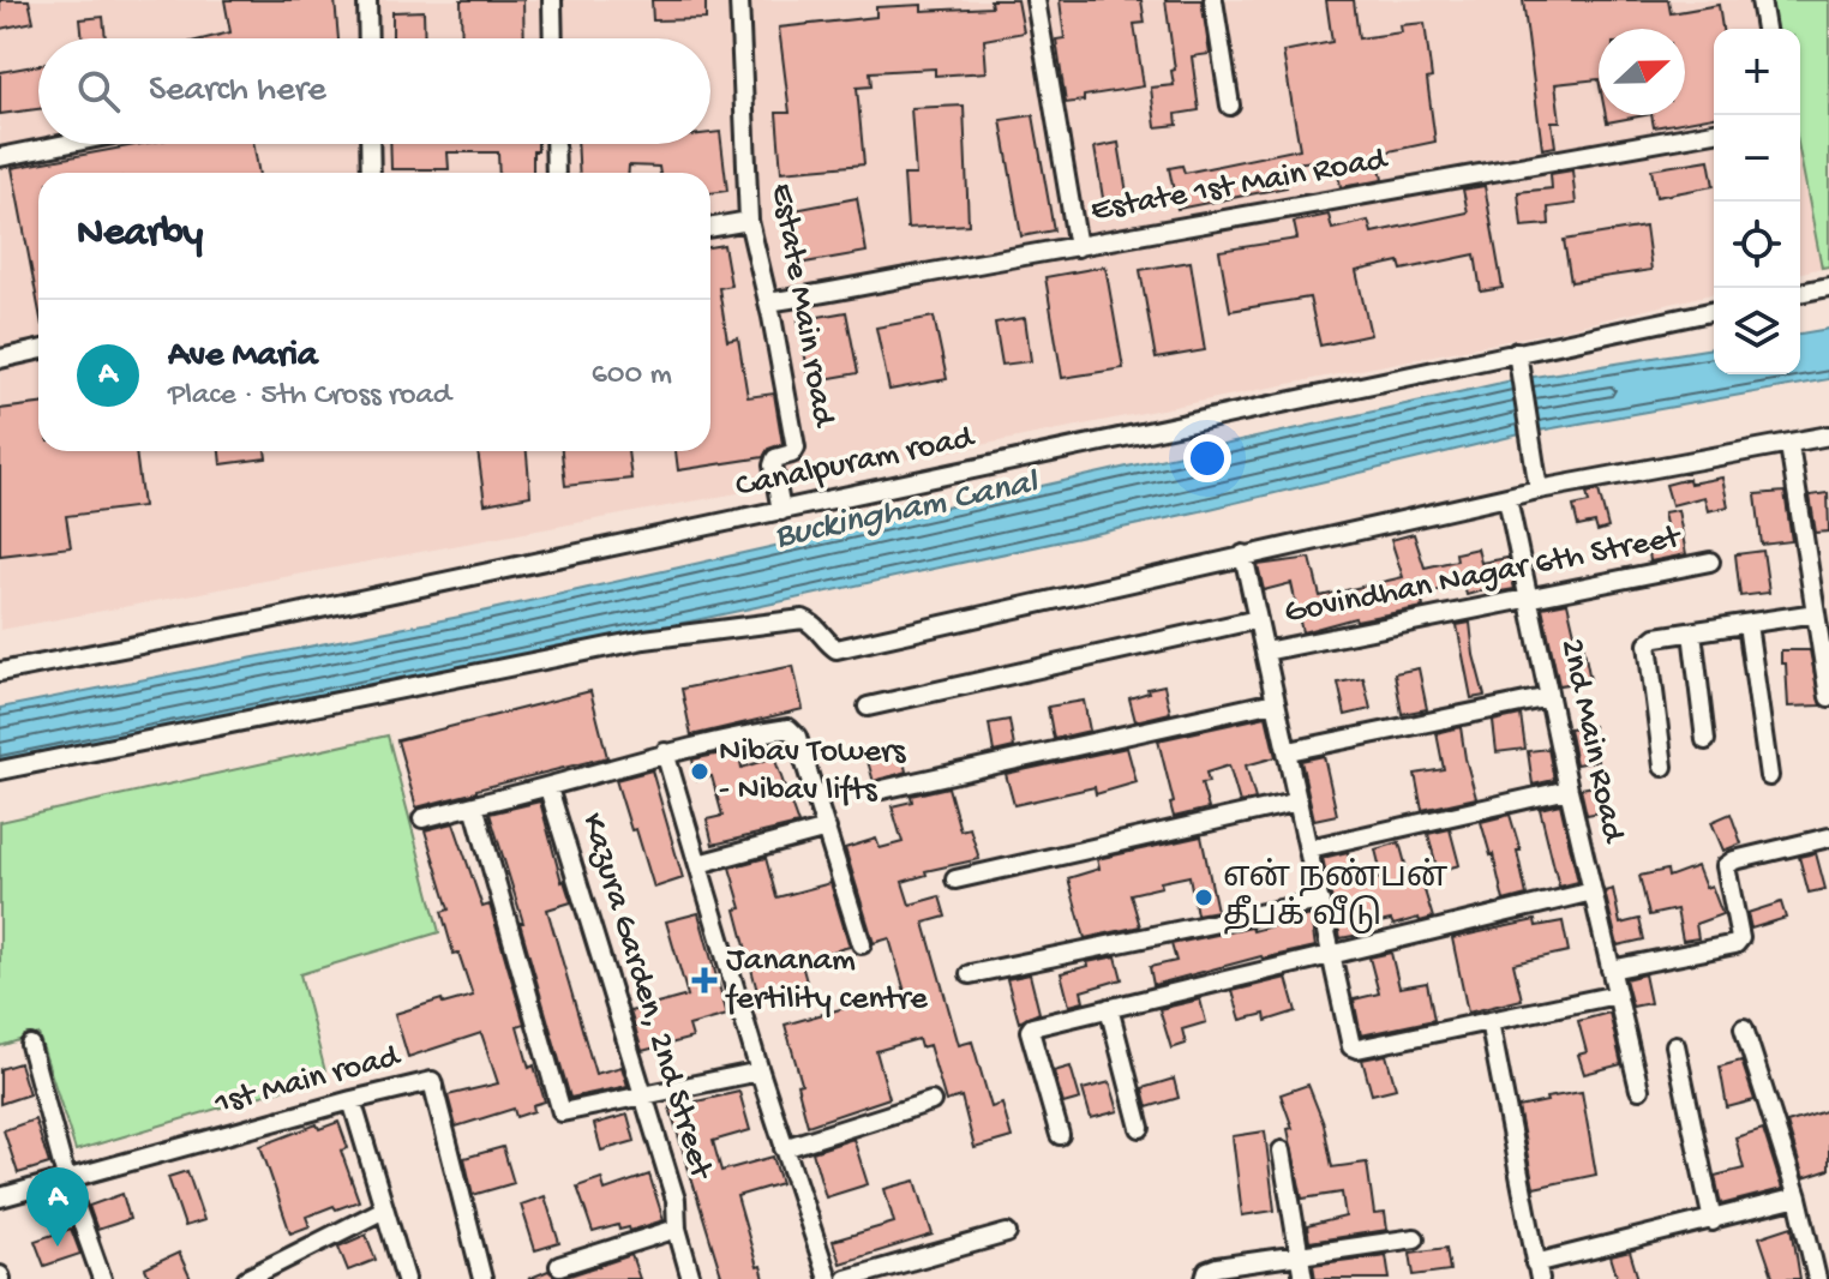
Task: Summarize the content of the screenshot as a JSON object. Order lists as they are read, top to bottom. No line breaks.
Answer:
{"streets":{"street":["Estate 1st Main Road","Estate Main road","Canalpuram road","Govindhan Nagar 6th Street","2nd Main Road","Kazura Garden, 2nd Street","1st Main road"]},"crossings":[["Estate 1st Main Road","Estate Main road"],["Estate Main road","Canalpuram road"],["Govindhan Nagar 6th Street","2nd Main Road"]],"water":["Buckingham Canal"],"places":{"other":["Nibav Towers - Nibav lifts","என் நண்பன் தீபக் வீடு"],"health":["Jananam fertility centre"]},"north":"right","page":{"map_buttons":["+","−"],"search":"Search here","heading":"Nearby","list":[{"mark":"A","name":"Ave Maria","note":"Place · 5th Cross road","value":"600 m"}],"pins":"A"}}
